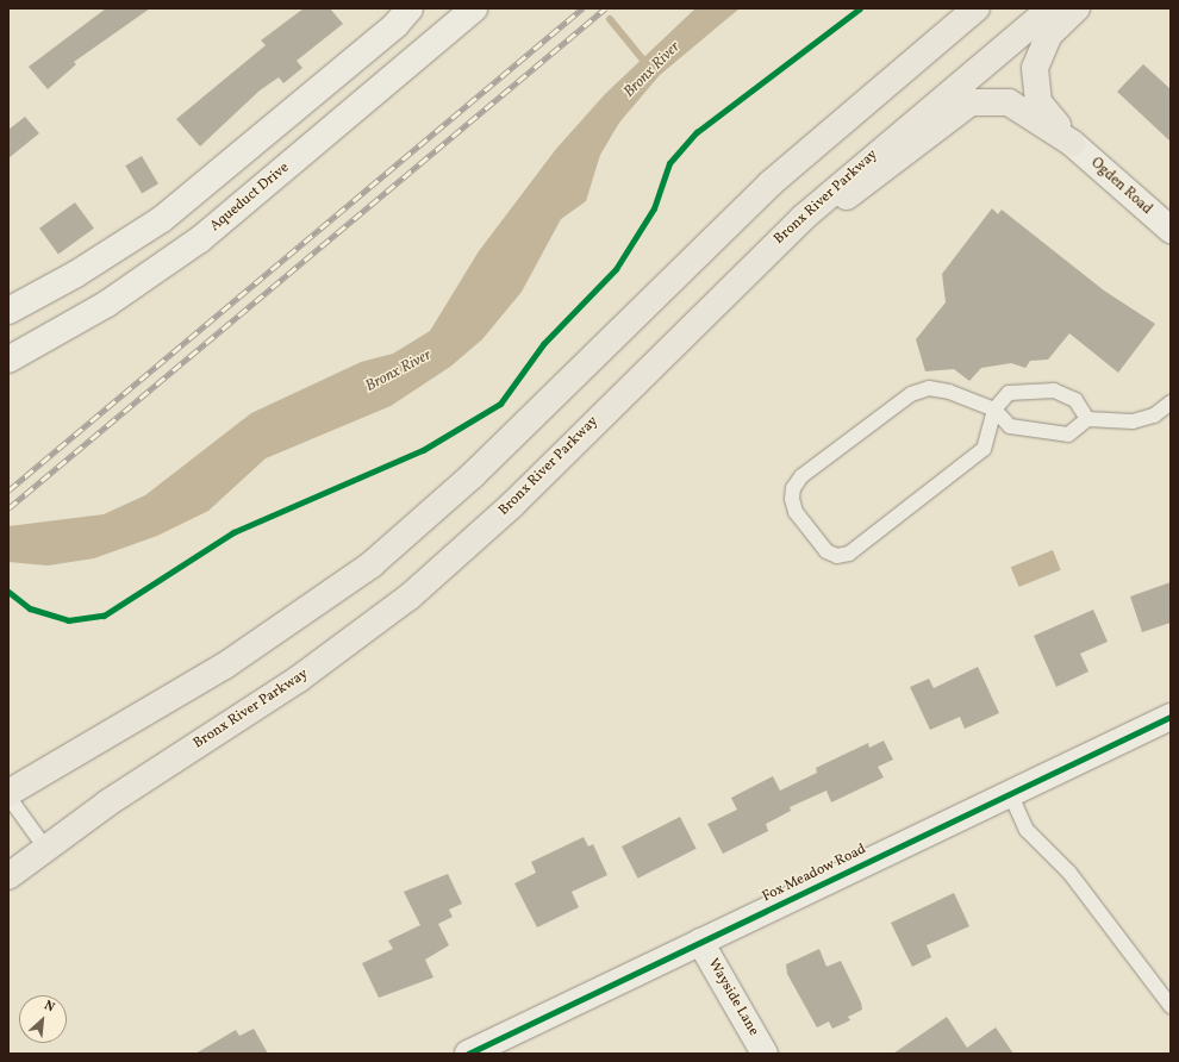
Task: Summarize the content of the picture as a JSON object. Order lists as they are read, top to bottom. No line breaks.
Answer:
{"streets":{"highway":["Bronx River Parkway"],"street":["Ogden Road","Aqueduct Drive","Fox Meadow Road","Wayside Lane"]},"crossings":[["Fox Meadow Road","Wayside Lane"]],"water":["Bronx River"],"north":"top right"}
